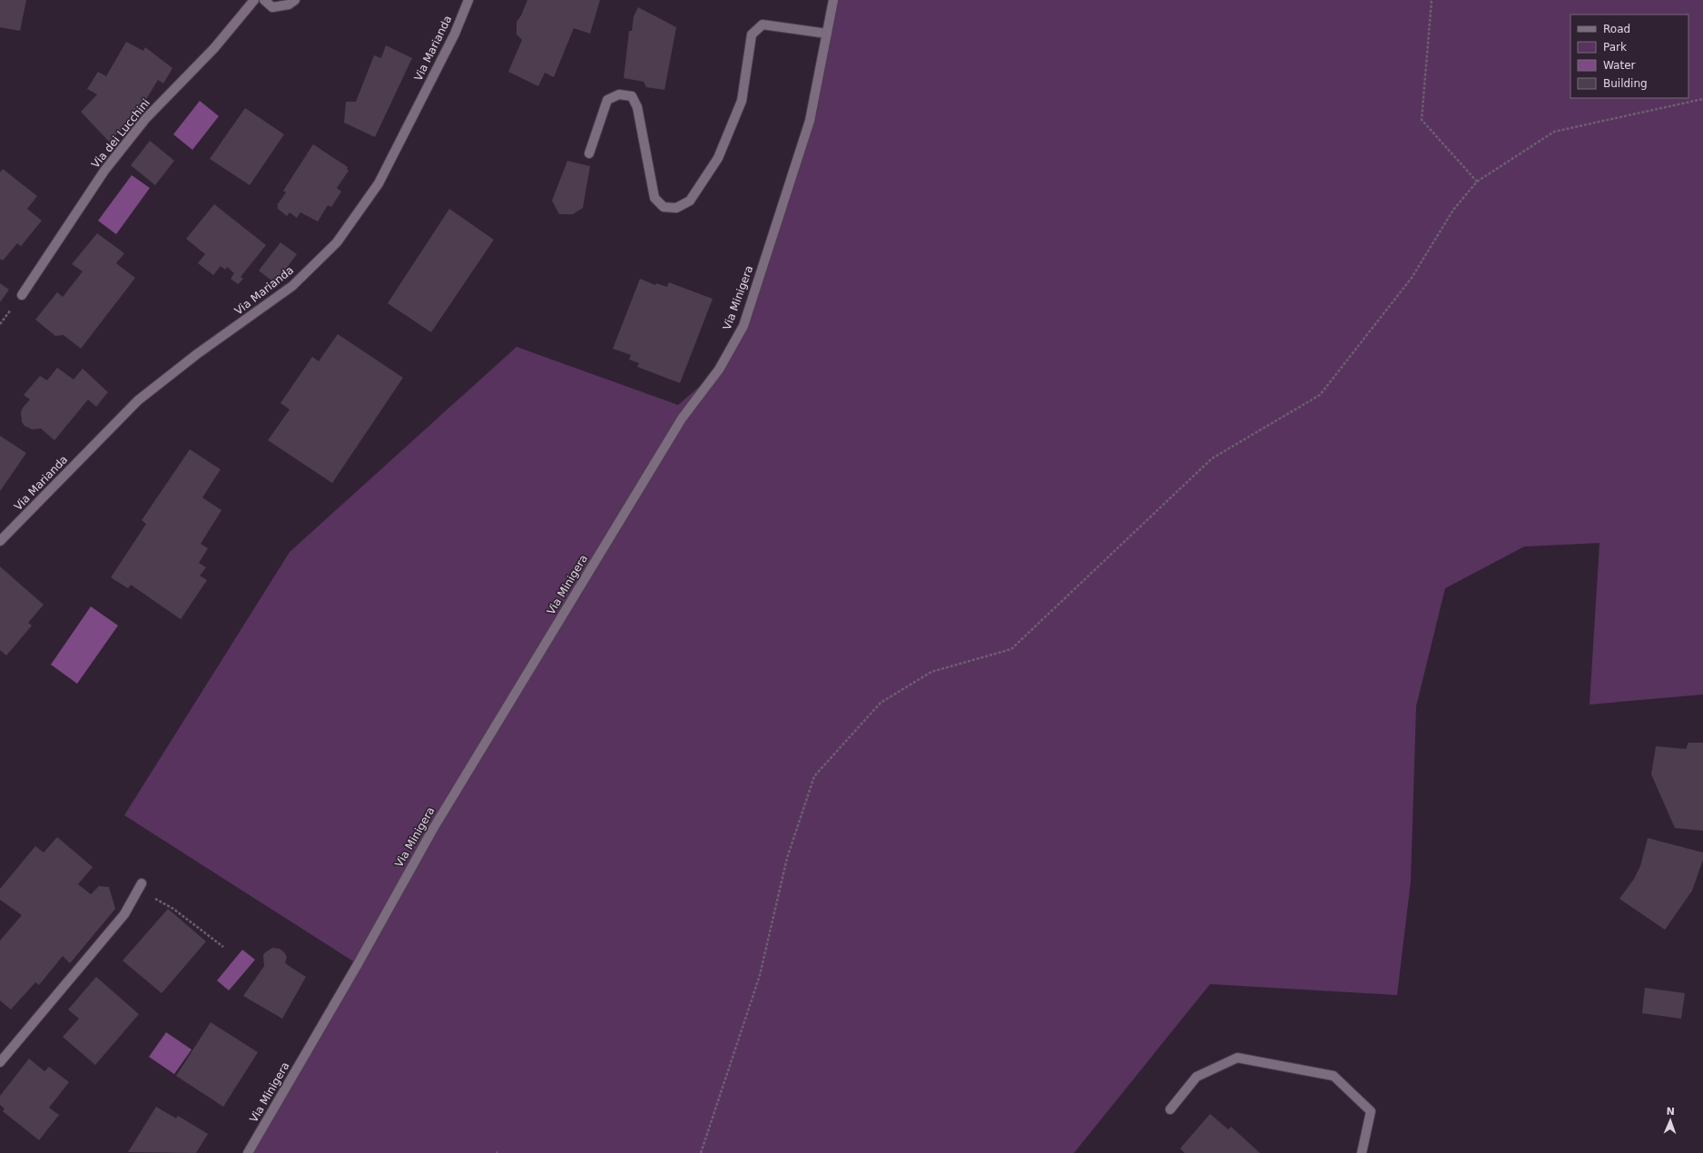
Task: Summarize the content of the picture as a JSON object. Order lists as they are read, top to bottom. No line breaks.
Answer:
{"streets":{"street":["Via Marianda","Via dei Lucchini","Via Minigera"]},"legend":["Road","Park","Water","Building"],"north":"top"}
